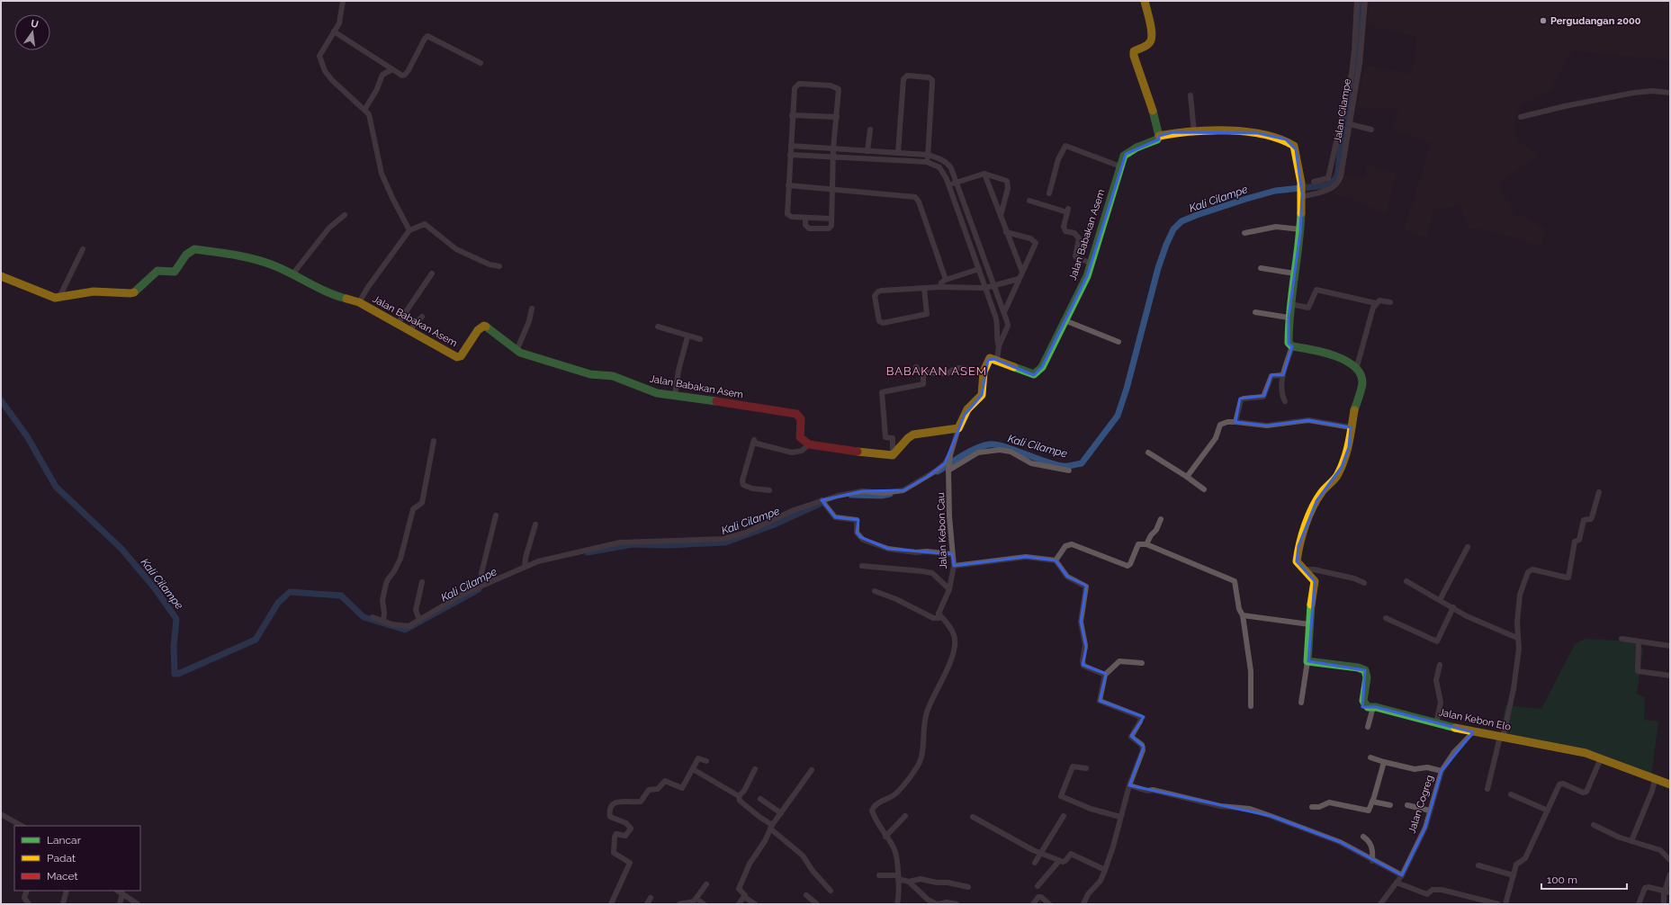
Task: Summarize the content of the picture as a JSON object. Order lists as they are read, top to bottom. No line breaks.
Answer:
{"streets":{"street":["Jalan Cilampe","Jalan Babakan Asem","Jalan Kebon Cau","Jalan Kebon Elo","Jalan Cogreg"]},"crossings":[["Jalan Kebon Elo","Jalan Cogreg"]],"districts":["BABAKAN ASEM"],"water":["Kali Cilampe"],"places":["Pergudangan 2000"],"legend":["Lancar","Padat","Macet"],"scale_bar":"100 m","north":"top"}
